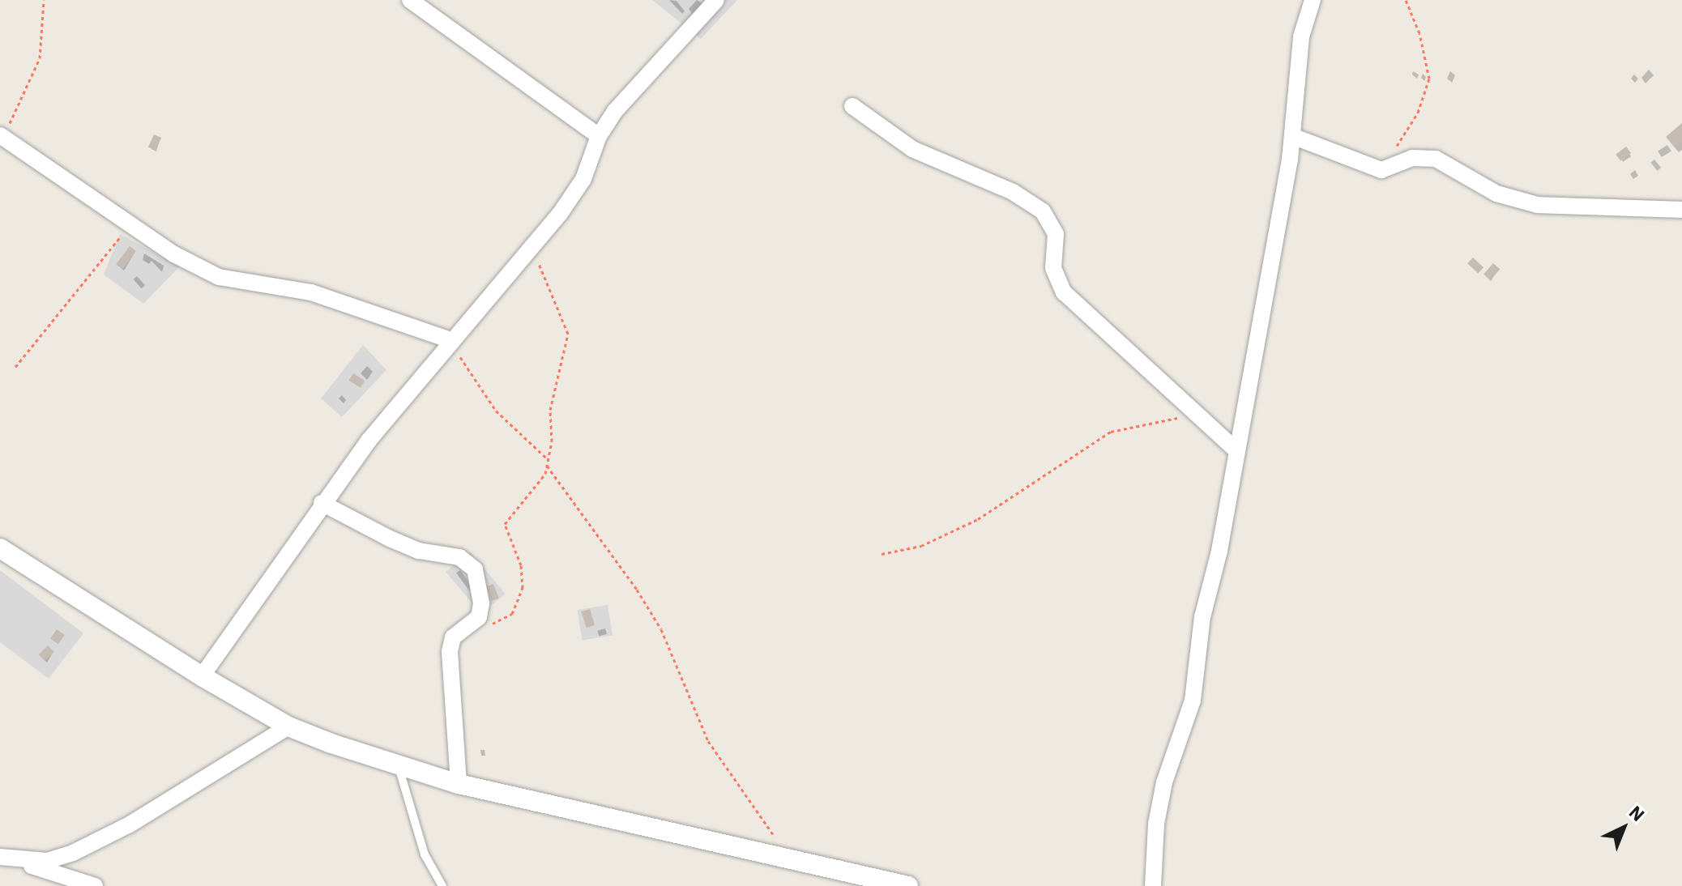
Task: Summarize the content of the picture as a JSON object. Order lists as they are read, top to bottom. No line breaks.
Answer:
{"north":"top right"}
